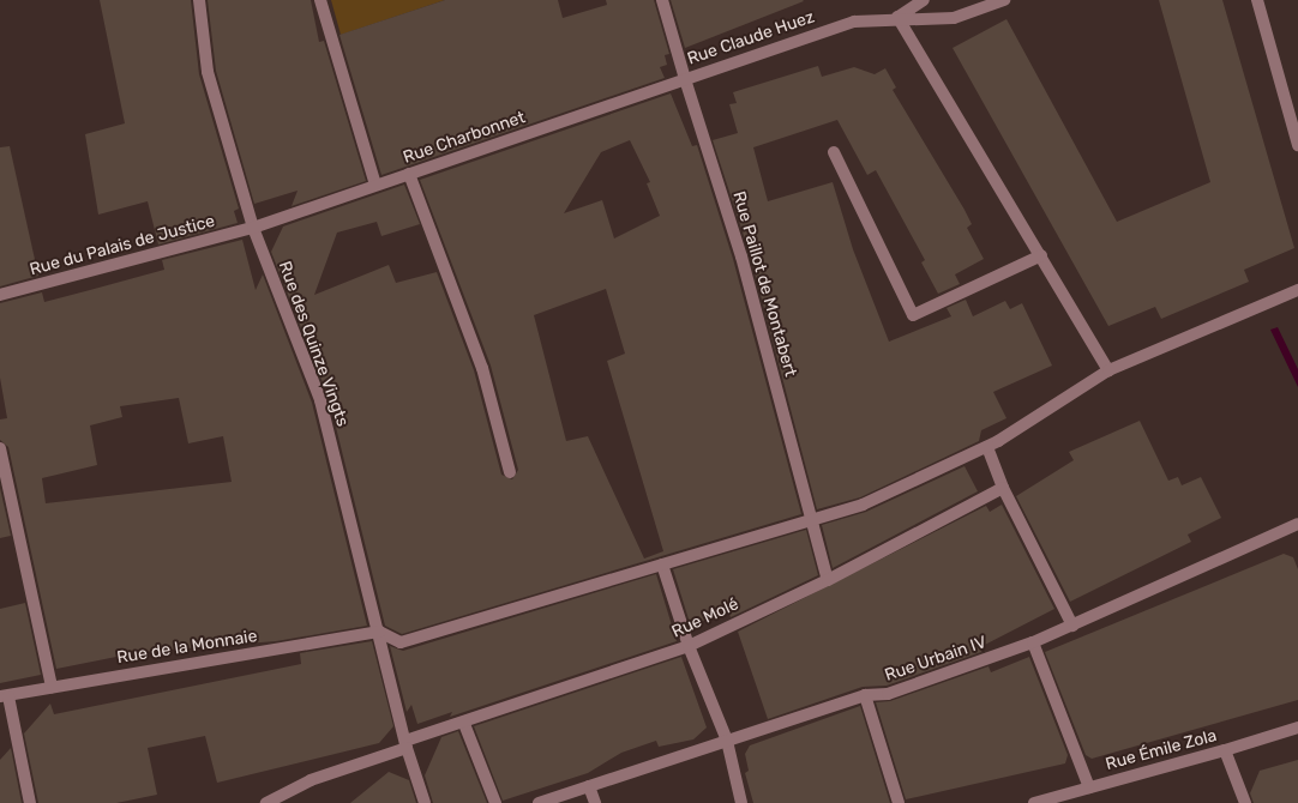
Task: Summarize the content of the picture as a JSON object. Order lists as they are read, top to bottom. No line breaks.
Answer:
{"streets":{"street":["Rue Claude Huez","Rue Charbonnet","Rue du Palais de Justice","Rue Paillot de Montabert","Rue des Quinze Vingts","Rue Molé","Rue de la Monnaie","Rue Urbain IV","Rue Émile Zola"]},"crossings":[["Rue Claude Huez","Rue Charbonnet"],["Rue Claude Huez","Rue Paillot de Montabert"],["Rue Charbonnet","Rue du Palais de Justice"],["Rue Charbonnet","Rue Paillot de Montabert"],["Rue Charbonnet","Rue des Quinze Vingts"],["Rue du Palais de Justice","Rue des Quinze Vingts"],["Rue Paillot de Montabert","Rue Molé"],["Rue des Quinze Vingts","Rue Molé"],["Rue des Quinze Vingts","Rue de la Monnaie"]]}
